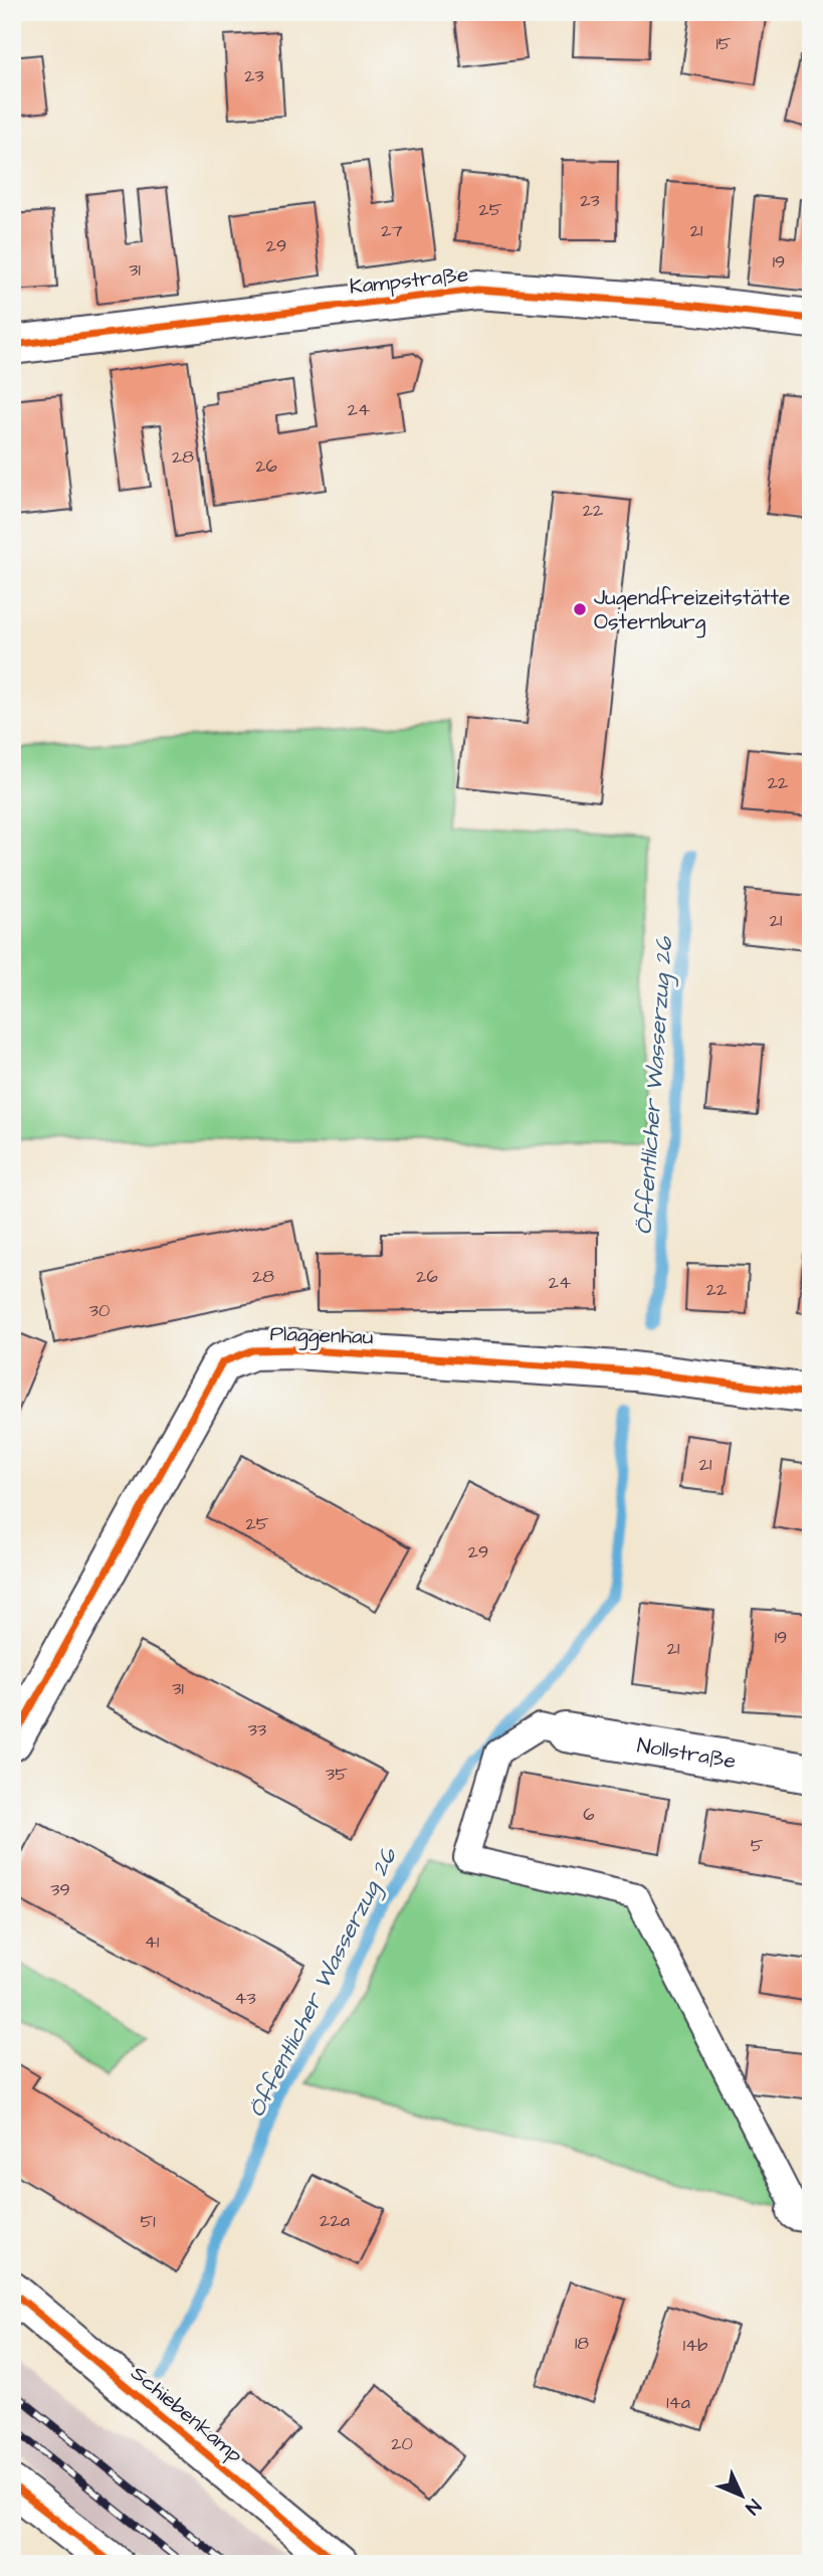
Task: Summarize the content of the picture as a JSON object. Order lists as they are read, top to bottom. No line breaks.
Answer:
{"streets":{"street":["Kampstraße","Plaggenhau","Nollstraße","Schiebenkamp"]},"water":["Öffentlicher Wasserzug 26"],"places":["Jugendfreizeitstätte Osternburg"],"house_numbers":["15","23","23","25","27","21","29","19","31","24","28","26","22","22","21","28","26","24","22","30","21","25","29","19","21","31","33","35","6","5","39","41","43","22a","51","18","14b","14a","20"],"north":"bottom right"}
